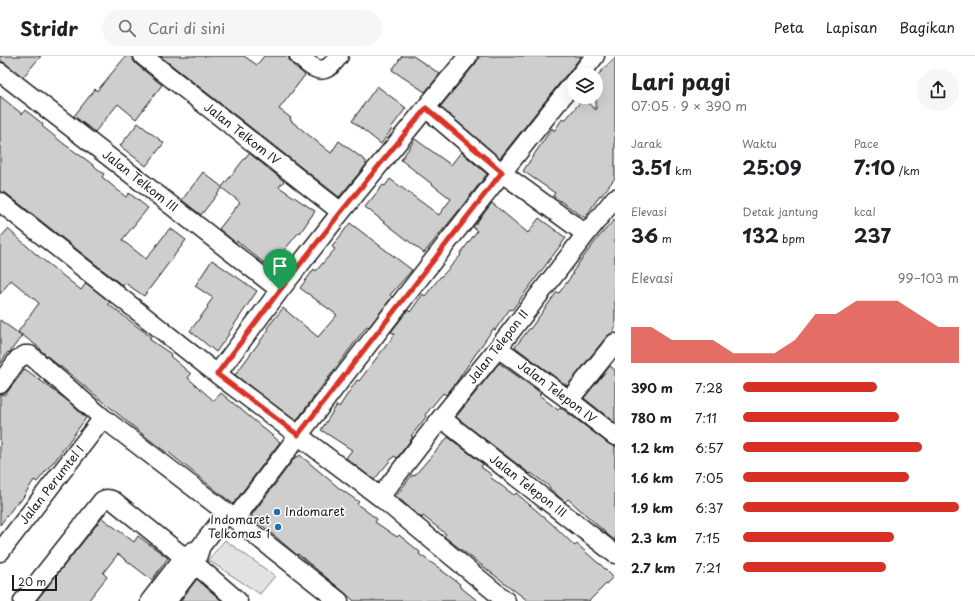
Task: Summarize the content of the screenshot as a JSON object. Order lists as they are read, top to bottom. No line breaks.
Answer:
{"streets":{"street":["Jalan Telkom IV","Jalan Telkom III","Jalan Telepon II","Jalan Telepon IV","Jalan Perumtel I","Jalan Telepon III"]},"crossings":[["Jalan Telepon II","Jalan Telepon IV"],["Jalan Telepon II","Jalan Telepon III"]],"places":["Indomaret","Indomaret Telkomas 1"],"scale_bar":"20 m","page":{"header":"Stridr","search":"Cari di sini","nav":["Peta","Lapisan","Bagikan"],"heading":["Lari pagi","07:05 · 9 × 390 m"],"stats":[["Jarak","3.51 km"],["Waktu","25:09"],["Pace","7:10 /km"],["Elevasi","36 m"],["Detak jantung","132 bpm"],["kcal","237"]],"chart":["Elevasi","99–103 m"],"list":[{"name":"390 m","note":"7:28"},{"name":"780 m","note":"7:11"},{"name":"1.2 km","note":"6:57"},{"name":"1.6 km","note":"7:05"},{"name":"1.9 km","note":"6:37"},{"name":"2.3 km","note":"7:15"},{"name":"2.7 km","note":"7:21"}],"scale":"20 m"}}
